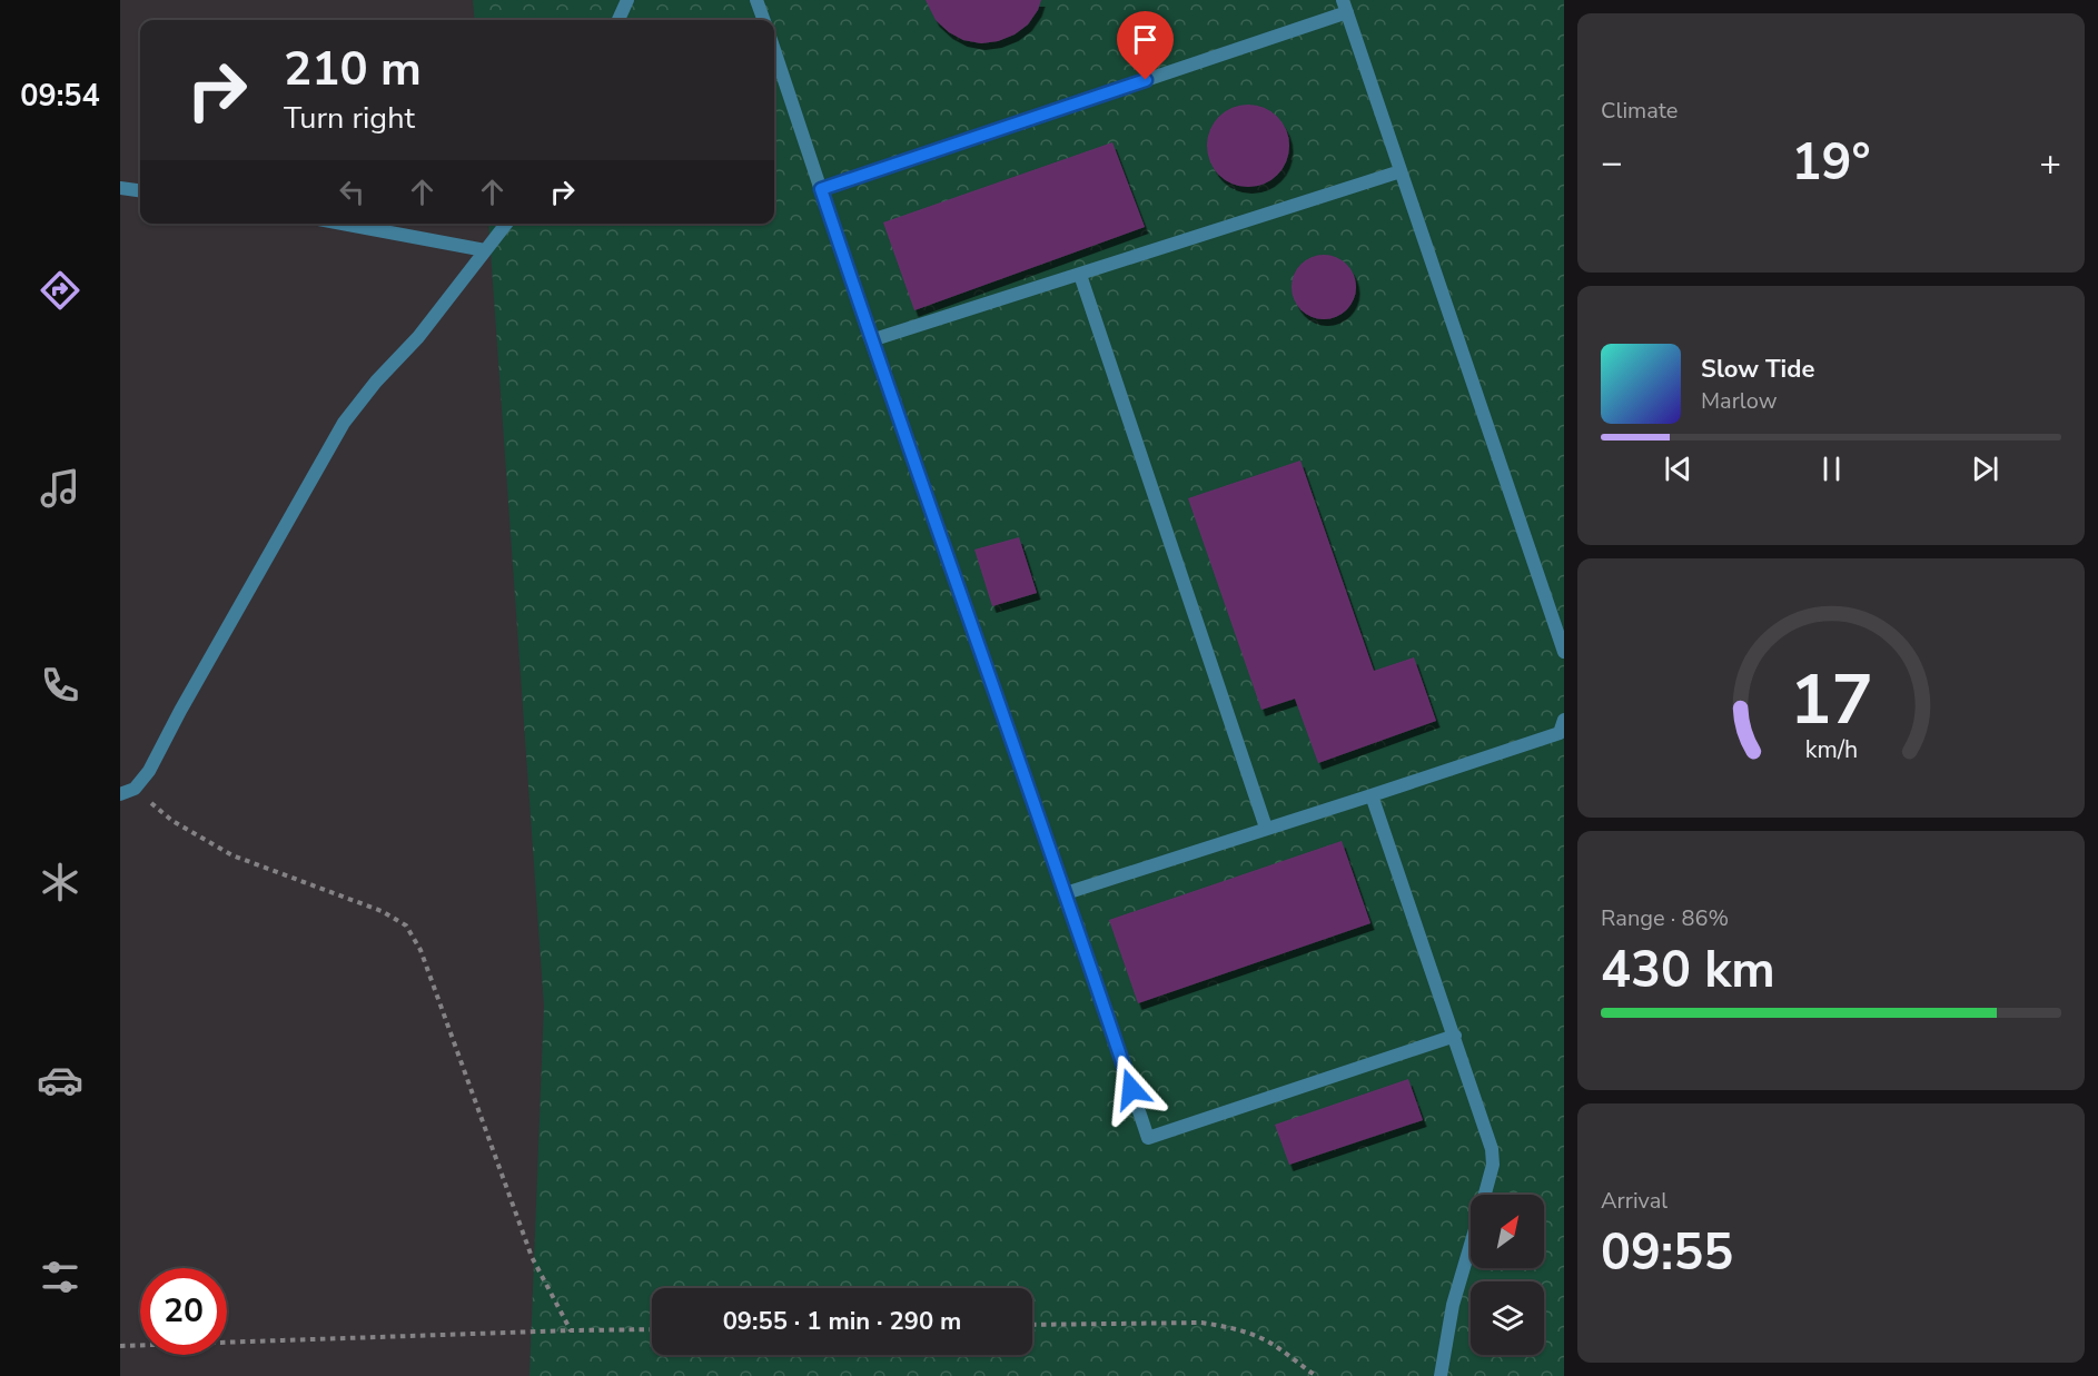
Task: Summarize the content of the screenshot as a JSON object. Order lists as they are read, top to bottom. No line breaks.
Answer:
{"north":"top right","page":{"tabs":"09:54","tile":["Climate",["Range · 86%","430 km"],["Arrival","09:55"]],"turn":["210 m","Turn right"],"heat":["−","19°","+"],"song":["Slow Tide","Marlow"],"limit":"20","trip":"09:55 · 1 min · 290 m","gauge":["17","km/h"]}}
